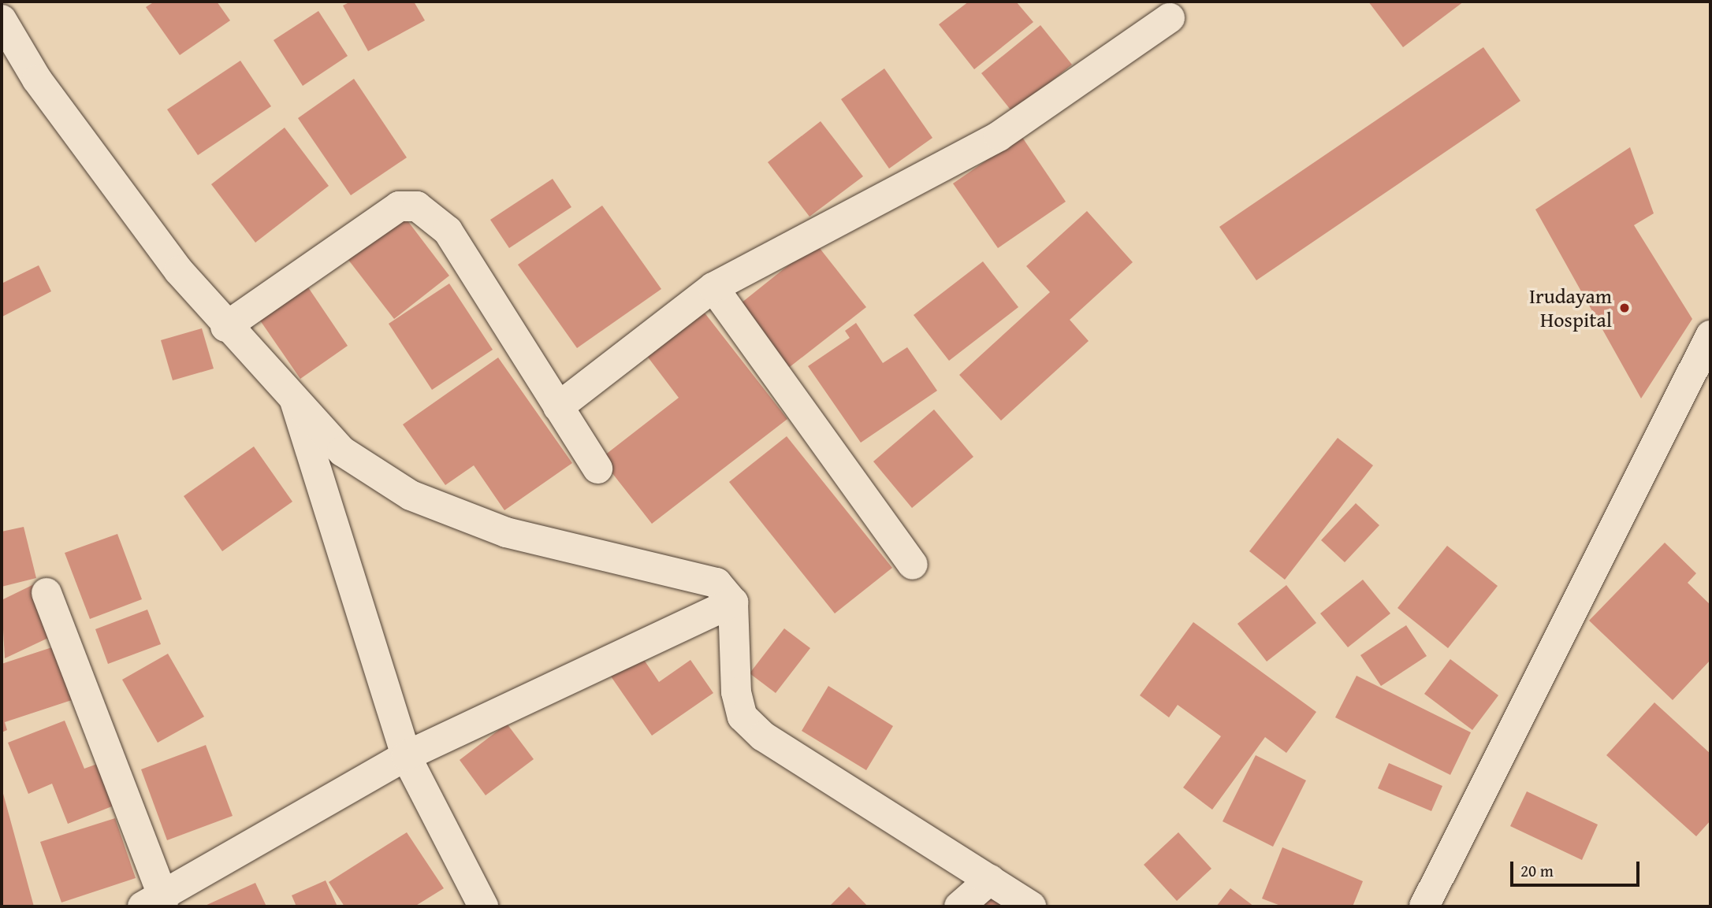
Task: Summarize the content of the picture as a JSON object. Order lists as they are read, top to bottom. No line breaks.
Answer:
{"places":["Irudayam Hospital"],"scale_bar":"20 m"}
